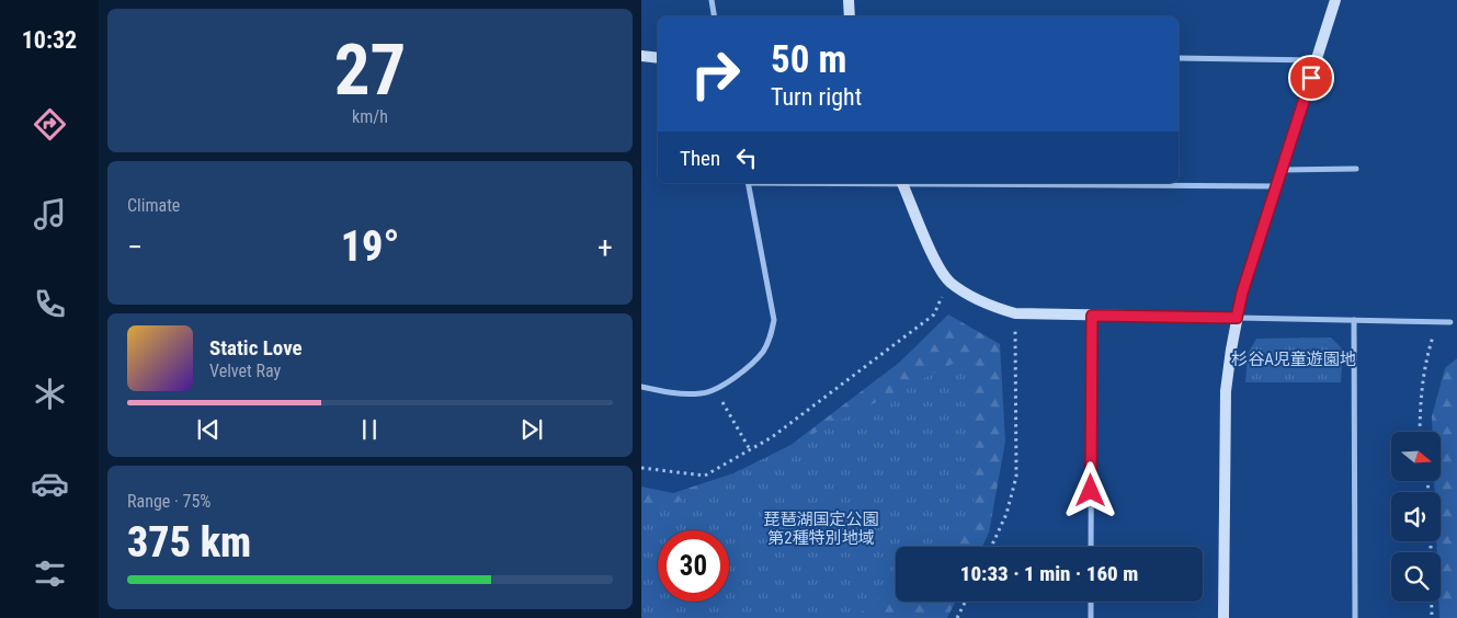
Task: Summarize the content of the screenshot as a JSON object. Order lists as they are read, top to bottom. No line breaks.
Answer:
{"parks":["杉谷A児童遊園地","琵琶湖国定公園 第2種特別地域"],"north":"right","page":{"tabs":"10:32","tile":[["27","km/h"],"Climate",["Range · 75%","375 km"]],"turn":["50 m","Turn right"],"then":"Then","heat":["−","19°","+"],"song":["Static Love","Velvet Ray"],"limit":"30","trip":"10:33 · 1 min · 160 m"}}
